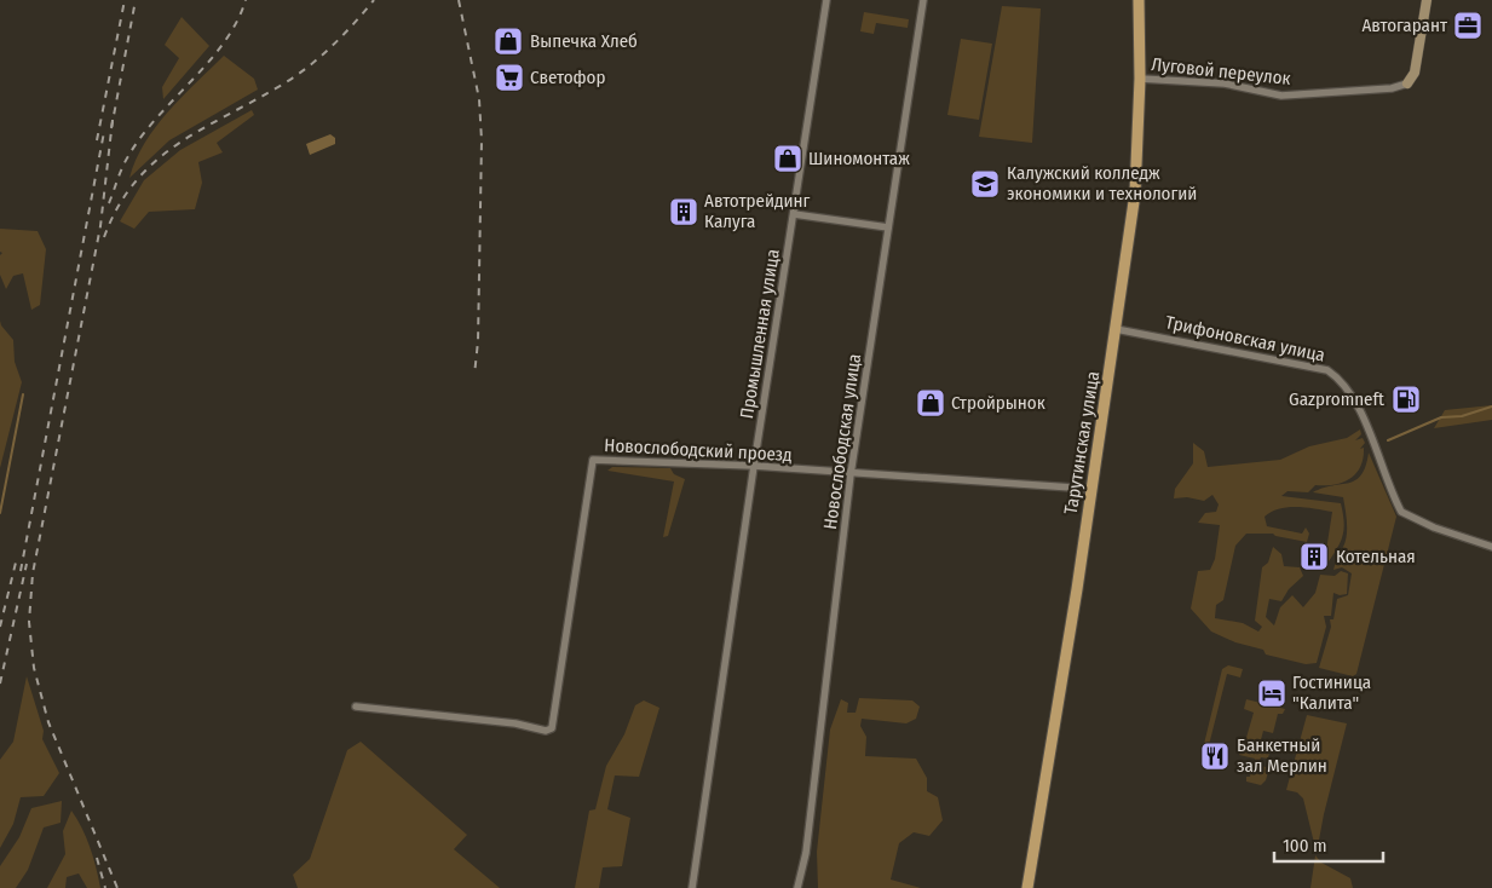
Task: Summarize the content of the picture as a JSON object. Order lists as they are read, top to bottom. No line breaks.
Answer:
{"streets":{"main road":["Тарутинская улица"],"street":["Луговой переулок","Промышленная улица","Трифоновская улица","Новослободская улица","Новослободский проезд"]},"crossings":[["Луговой переулок","Тарутинская улица"],["Промышленная улица","Новослободский проезд"],["Трифоновская улица","Тарутинская улица"],["Новослободская улица","Новослободский проезд"],["Тарутинская улица","Новослободский проезд"]],"places":{"office":["Автогарант"],"shop":["Выпечка Хлеб","Шиномонтаж","Стройрынок"],"supermarket":["Светофор"],"school or university":["Калужский колледж экономики и технологий"],"building":["Автотрейдинг Калуга","Котельная"],"fuel station":["Gazpromneft"],"hotel":["Гостиница \"Калита\""],"restaurant":["Банкетный зал Мерлин"]},"scale_bar":"100 m"}
